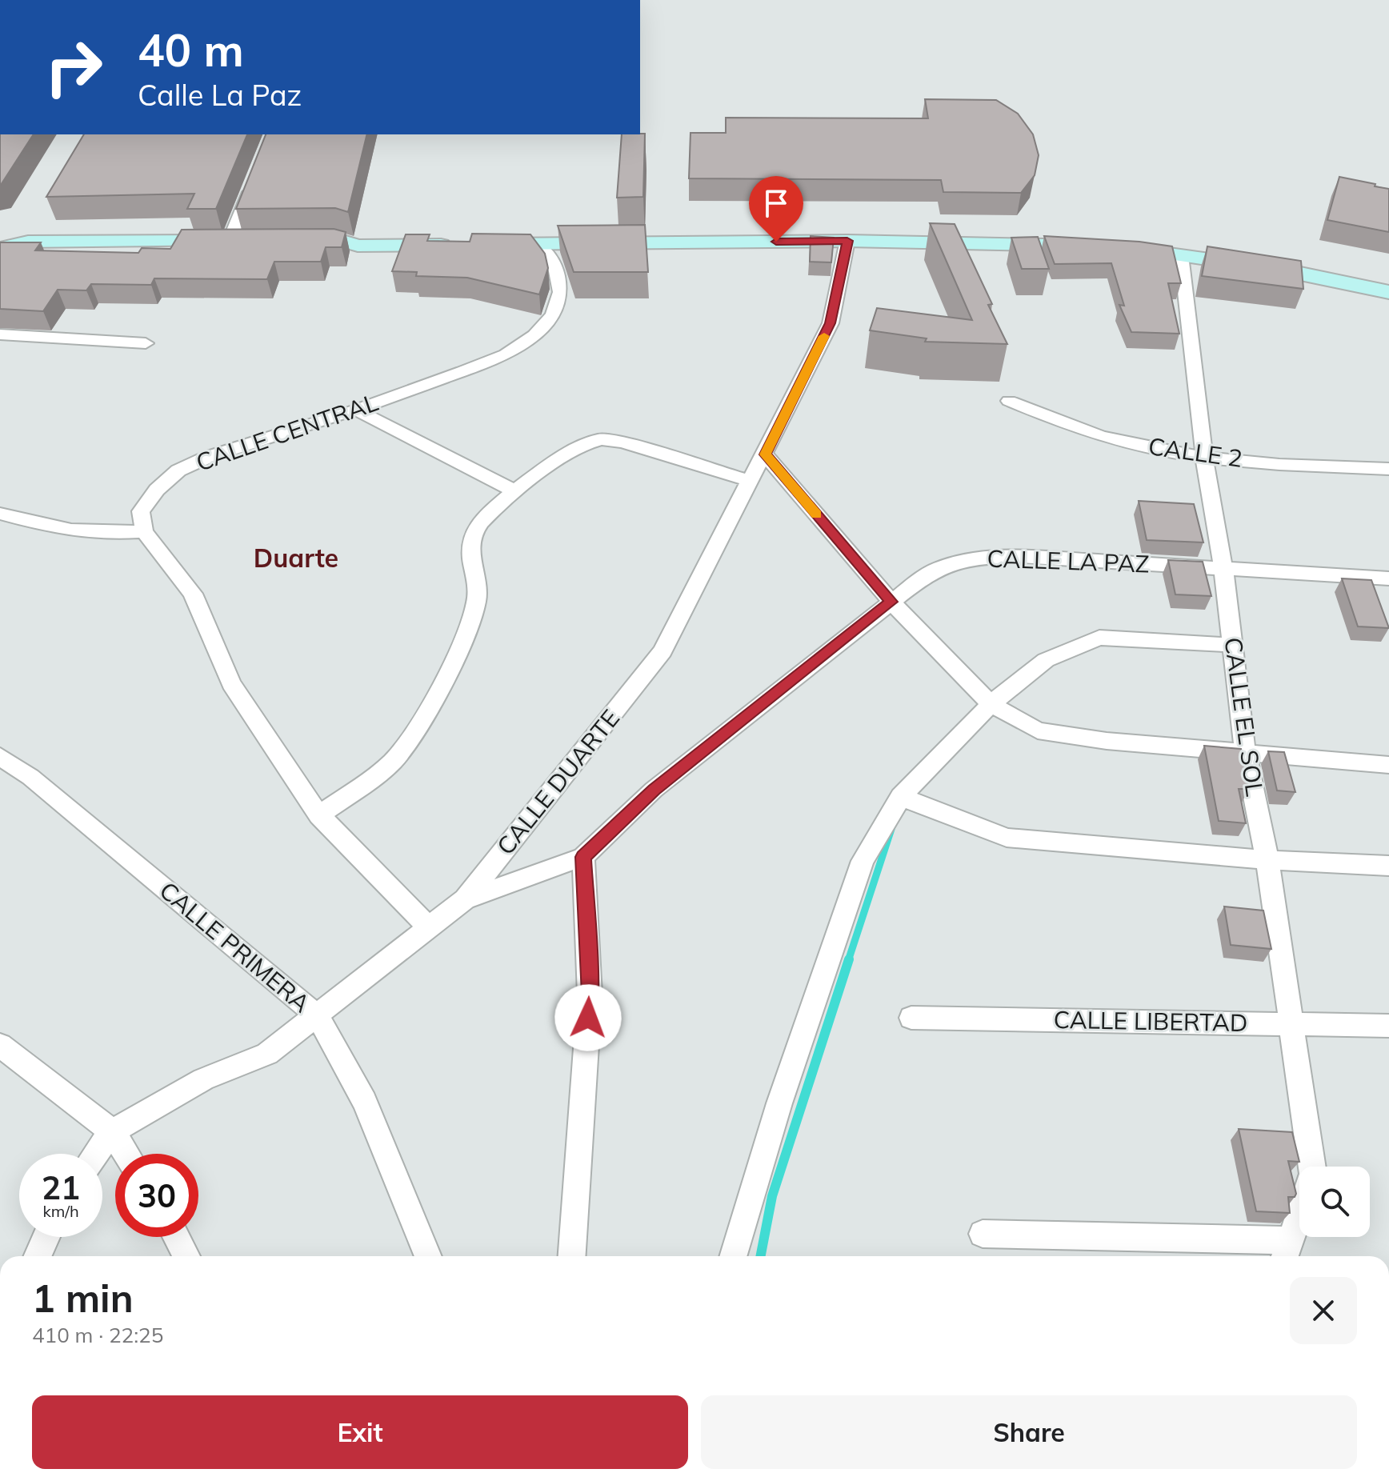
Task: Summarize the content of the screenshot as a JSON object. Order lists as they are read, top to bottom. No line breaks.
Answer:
{"streets":{"street":["CALLE CENTRAL","CALLE 2","CALLE LA PAZ","CALLE EL SOL","CALLE DUARTE","CALLE PRIMERA","CALLE LIBERTAD"]},"crossings":[["CALLE 2","CALLE EL SOL"],["CALLE LA PAZ","CALLE EL SOL"],["CALLE EL SOL","CALLE LIBERTAD"],["CALLE DUARTE","CALLE PRIMERA"]],"districts":["Duarte"],"page":{"turn":["40 m","Calle La Paz"],"speed":"21 km/h","limit":"30","heading":["1 min","410 m · 22:25"],"buttons":["Exit","Share"]}}
